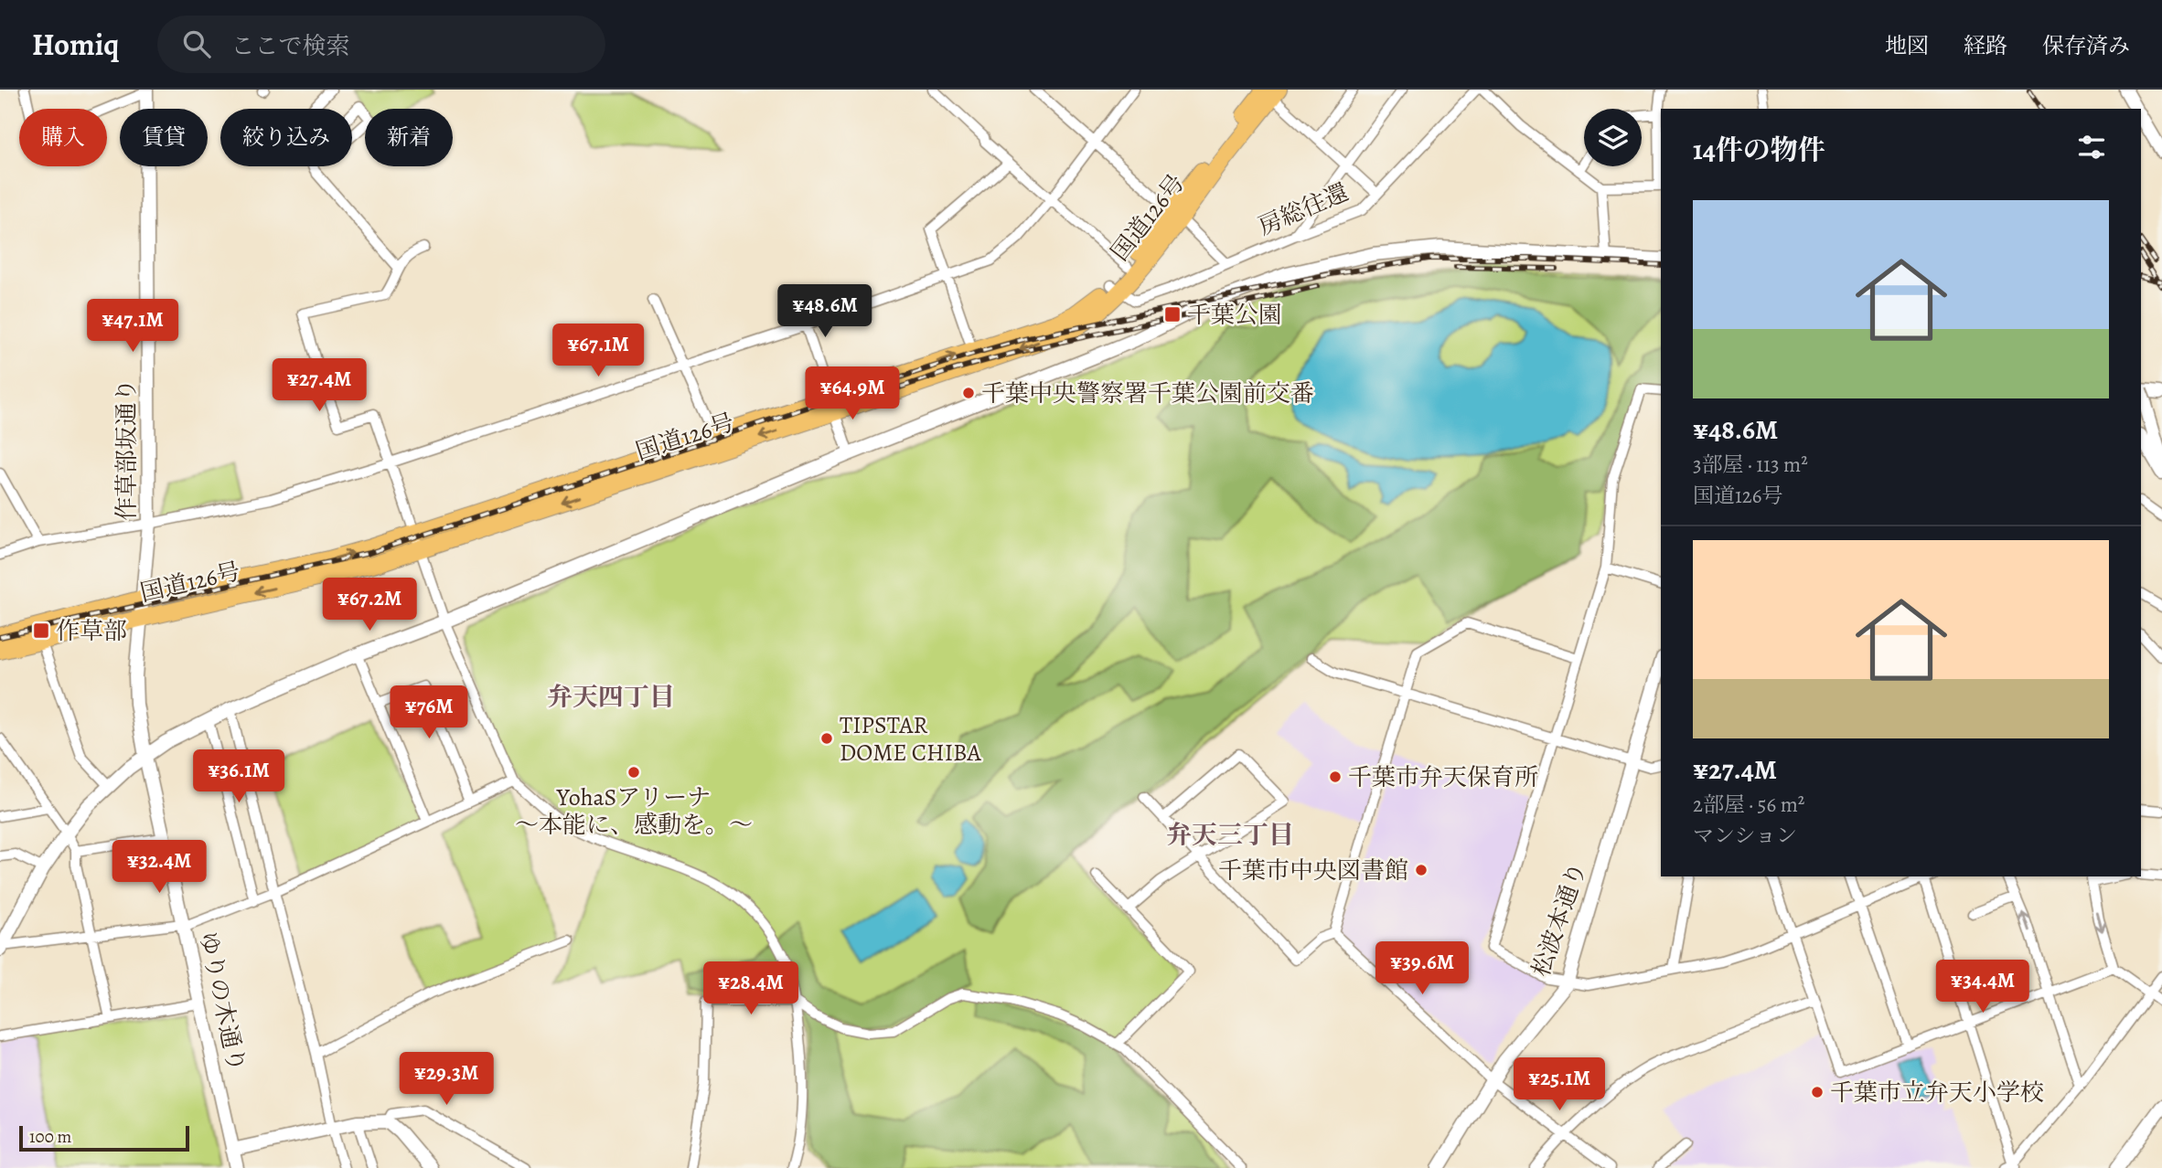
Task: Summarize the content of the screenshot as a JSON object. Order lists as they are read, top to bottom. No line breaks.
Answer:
{"streets":{"highway":["国道126号"],"street":["房総往還","作草部坂通り","松波本通り","ゆりの木通り"]},"crossings":[["房総往還","国道126号"],["国道126号","作草部坂通り"],["国道126号","ゆりの木通り"],["作草部坂通り","ゆりの木通り"]],"districts":["弁天四丁目","弁天三丁目"],"places":{"transit":["千葉公園","作草部"],"other":["千葉中央警察署千葉公園前交番","TIPSTAR DOME CHIBA","YohaSアリーナ ～本能に、感動を。～","千葉市弁天保育所","千葉市中央図書館","千葉市立弁天小学校"]},"scale_bar":"100 m","page":{"header":"Homiq","search":"ここで検索","nav":["地図","経路","保存済み"],"chip":["購入","賃貸","絞り込み","新着"],"heading":"14件の物件","list":[{"name":"¥48.6M","note":"3部屋 · 113 m² · 国道126号"},{"name":"¥27.4M","note":"2部屋 · 56 m² · マンション"}],"price":["¥48.6M","¥47.1M","¥67.1M","¥27.4M","¥64.9M","¥67.2M","¥76M","¥36.1M","¥32.4M","¥39.6M","¥34.4M","¥28.4M","¥29.3M","¥25.1M"],"scale":"100 m"}}
